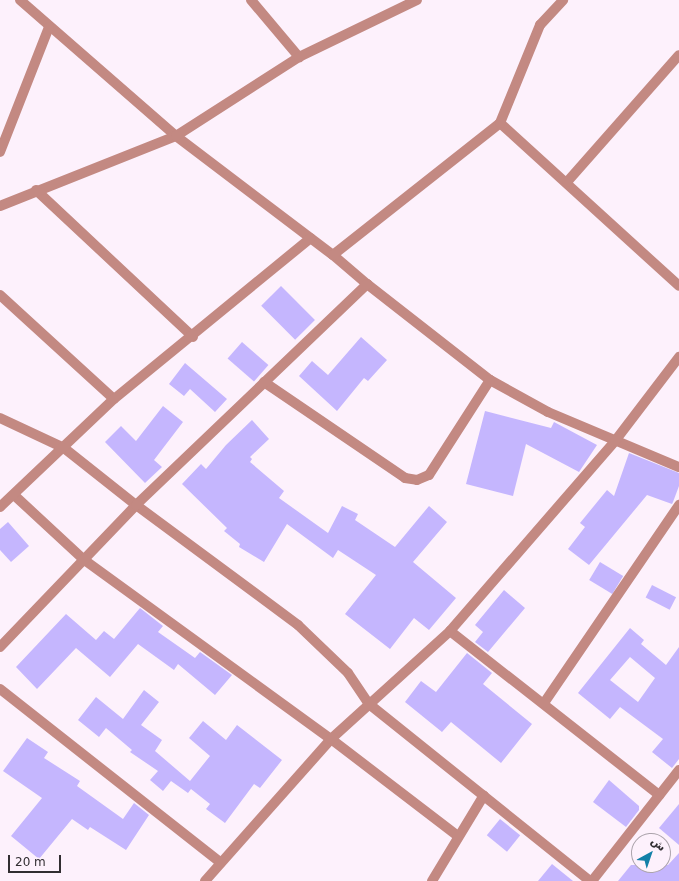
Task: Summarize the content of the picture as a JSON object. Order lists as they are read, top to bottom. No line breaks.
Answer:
{"scale_bar":"20 m","north":"top right"}
